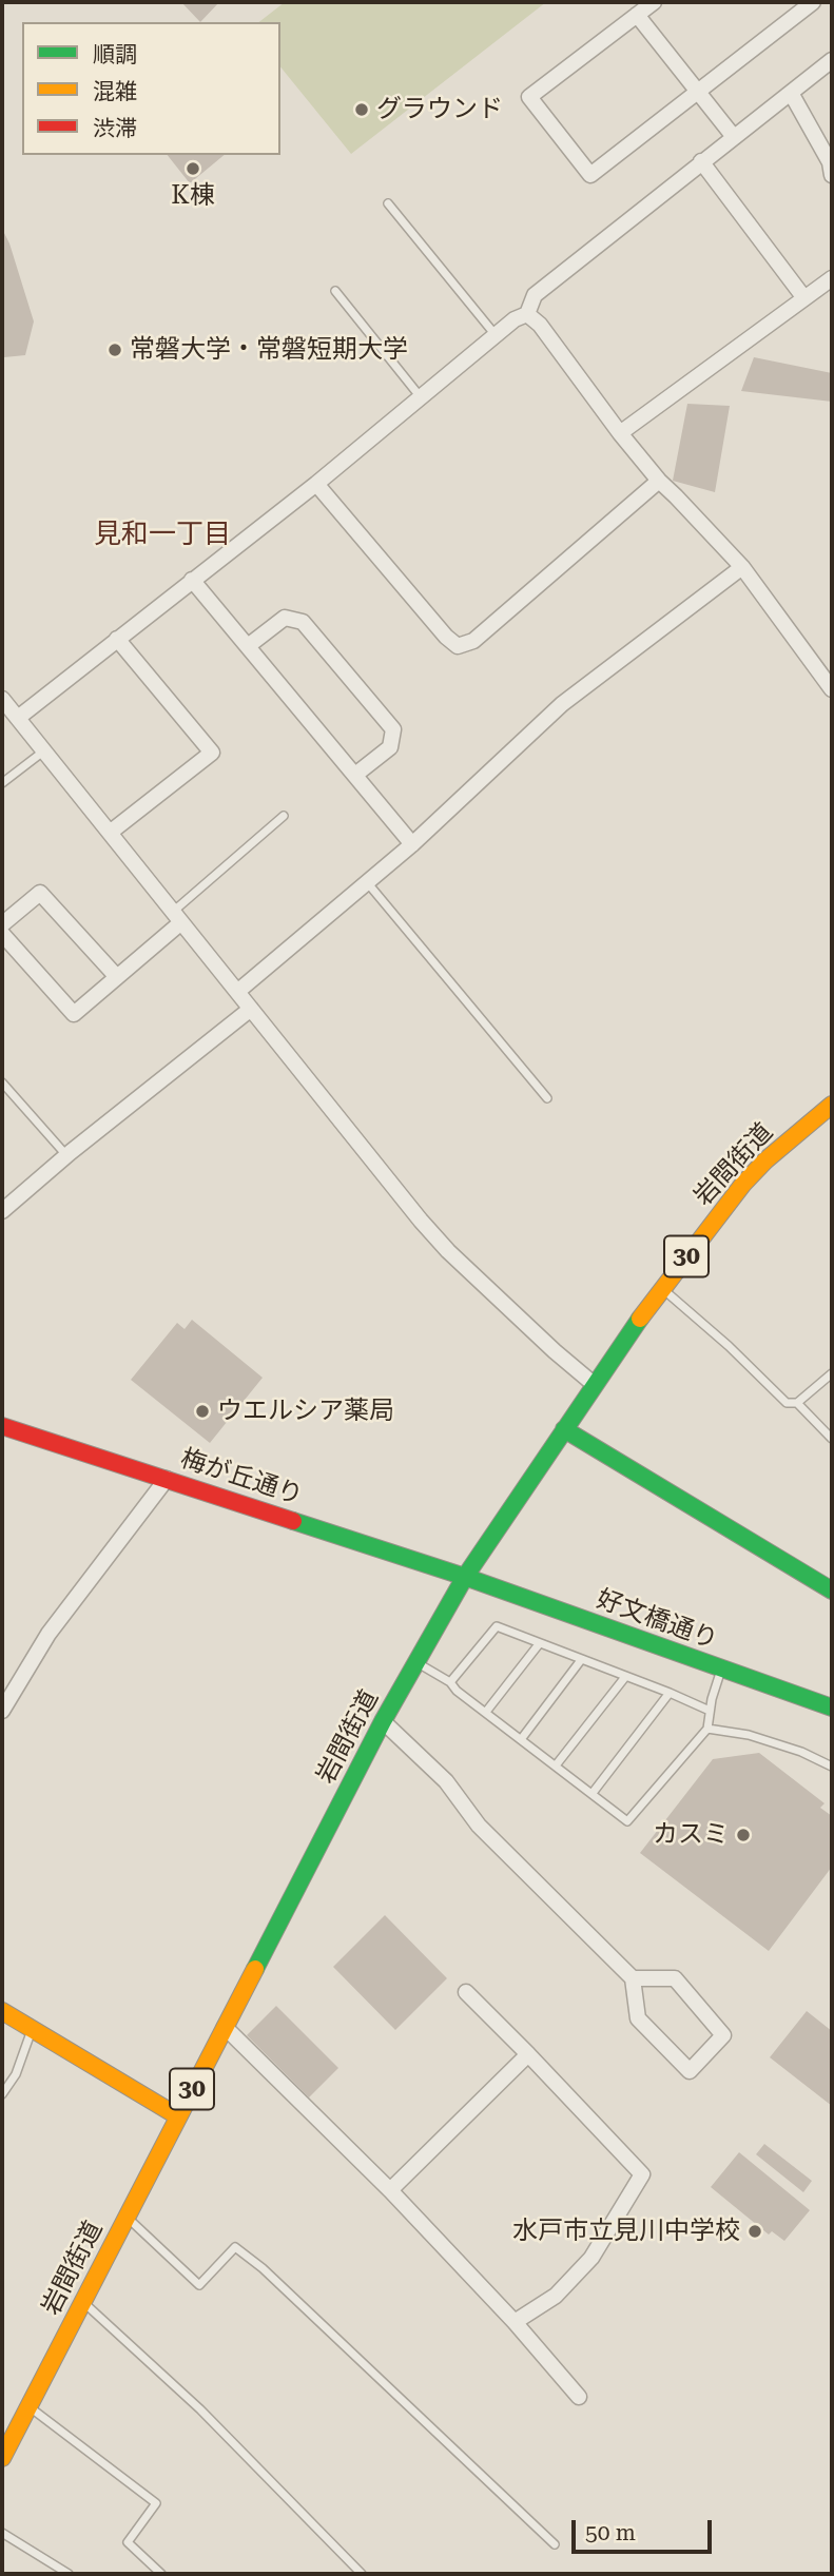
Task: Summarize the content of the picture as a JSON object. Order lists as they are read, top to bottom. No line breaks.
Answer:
{"streets":{"main road":["岩間街道","30","梅が丘通り","好文橋通り"]},"crossings":[["岩間街道","梅が丘通り"],["岩間街道","好文橋通り"],["梅が丘通り","好文橋通り"]],"districts":["見和一丁目"],"places":["グラウンド","K棟","常磐大学・常磐短期大学","ウエルシア薬局","カスミ","水戸市立見川中学校"],"legend":["順調","混雑","渋滞"],"scale_bar":"50 m"}
